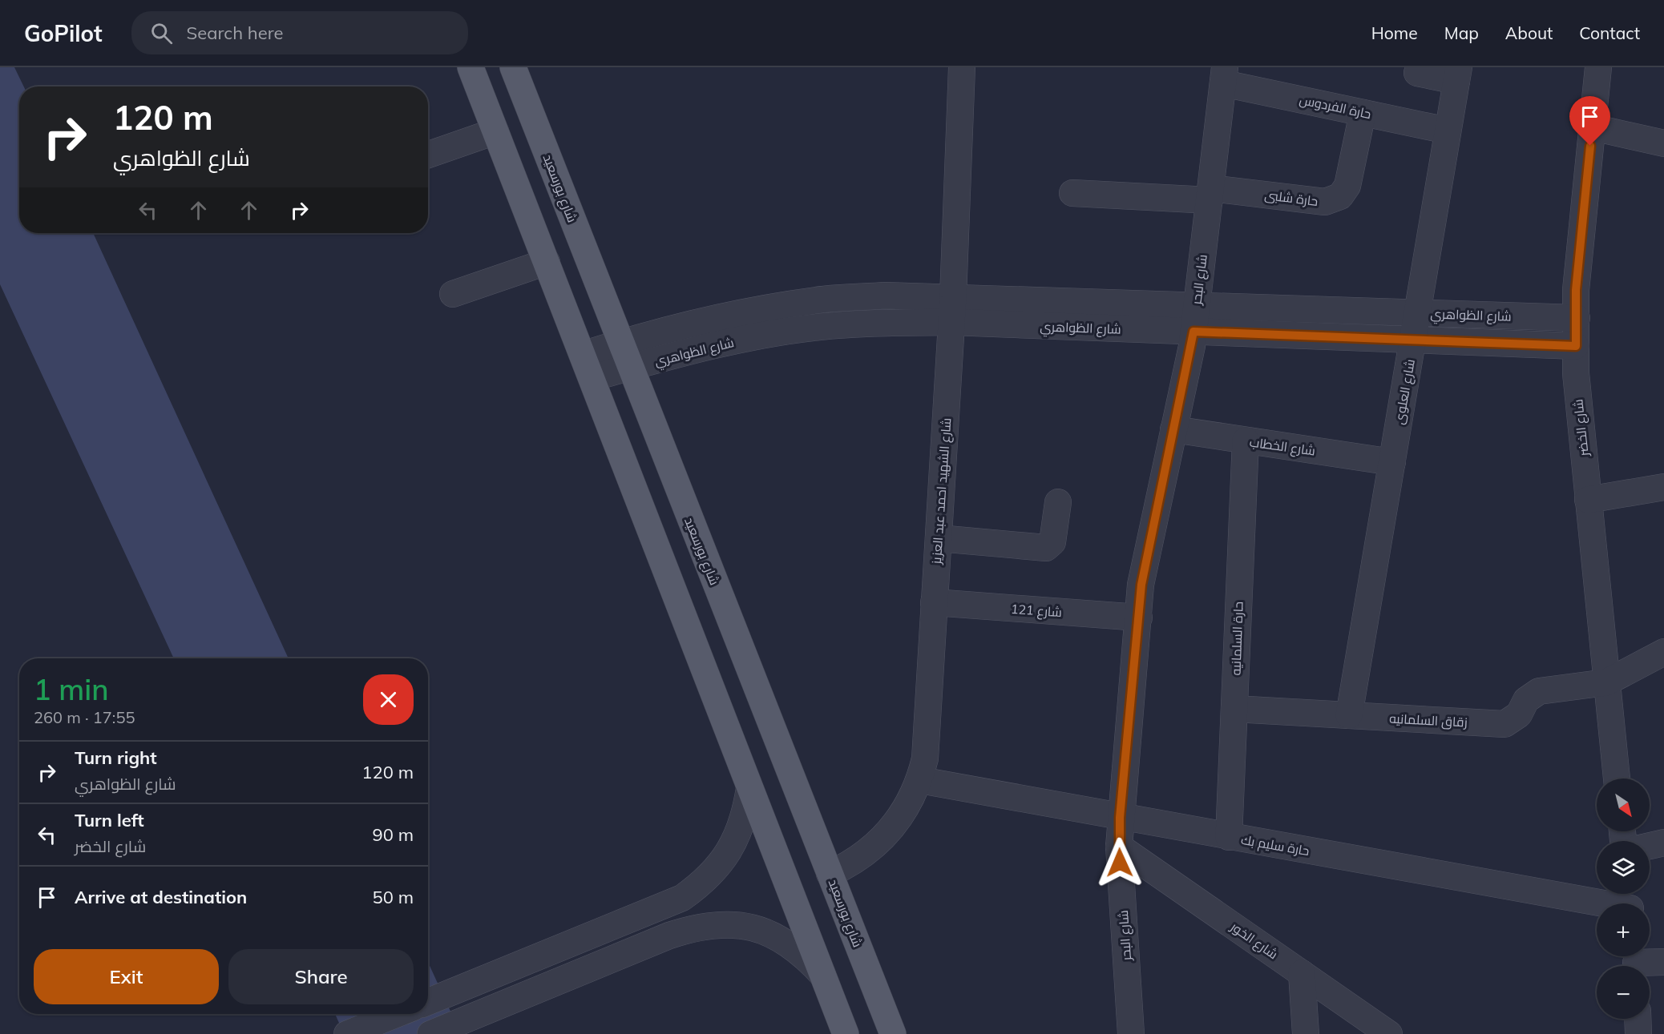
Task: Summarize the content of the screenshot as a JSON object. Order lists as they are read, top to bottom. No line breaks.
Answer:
{"streets":{"main road":["شارع بورسعيد"],"street":["حارة الفردوس","حارة شلبى","شارع البحر","شارع الظواهري","شارع العلوى","شارع الخضر","شارع الخطاب","شارع الشهيد احمد عبد العزيز","شارع 121","حارة السلمانيه","زقاق السلمانيه","حارة سليم بك","شارع الخور"]},"crossings":[["حارة الفردوس","حارة شلبى"],["حارة الفردوس","شارع البحر"],["حارة الفردوس","شارع العلوى"],["شارع بورسعيد","شارع الظواهري"],["شارع بورسعيد","شارع الشهيد احمد عبد العزيز"],["حارة شلبى","شارع البحر"],["شارع البحر","شارع الظواهري"],["شارع البحر","شارع الخطاب"],["شارع البحر","شارع 121"],["شارع البحر","حارة سليم بك"],["شارع البحر","شارع الخور"],["شارع الظواهري","شارع العلوى"],["شارع الظواهري","شارع الخضر"],["شارع الظواهري","شارع الشهيد احمد عبد العزيز"],["شارع العلوى","شارع الخطاب"],["شارع العلوى","زقاق السلمانيه"],["شارع الخضر","زقاق السلمانيه"],["شارع الخطاب","حارة السلمانيه"],["شارع الشهيد احمد عبد العزيز","شارع 121"],["شارع الشهيد احمد عبد العزيز","حارة سليم بك"],["حارة السلمانيه","زقاق السلمانيه"],["حارة السلمانيه","حارة سليم بك"]],"north":"bottom right","page":{"header":"GoPilot","search":"Search here","nav":["Home","Map","About","Contact"],"turn":["120 m","شارع الظواهري"],"heading":["1 min","260 m · 17:55"],"list":[{"name":"Turn right","note":"شارع الظواهري","value":"120 m"},{"name":"Turn left","note":"شارع الخضر","value":"90 m"},{"name":"Arrive at destination","value":"50 m"}],"map_buttons":["+","−"],"buttons":["Exit","Share"]}}
